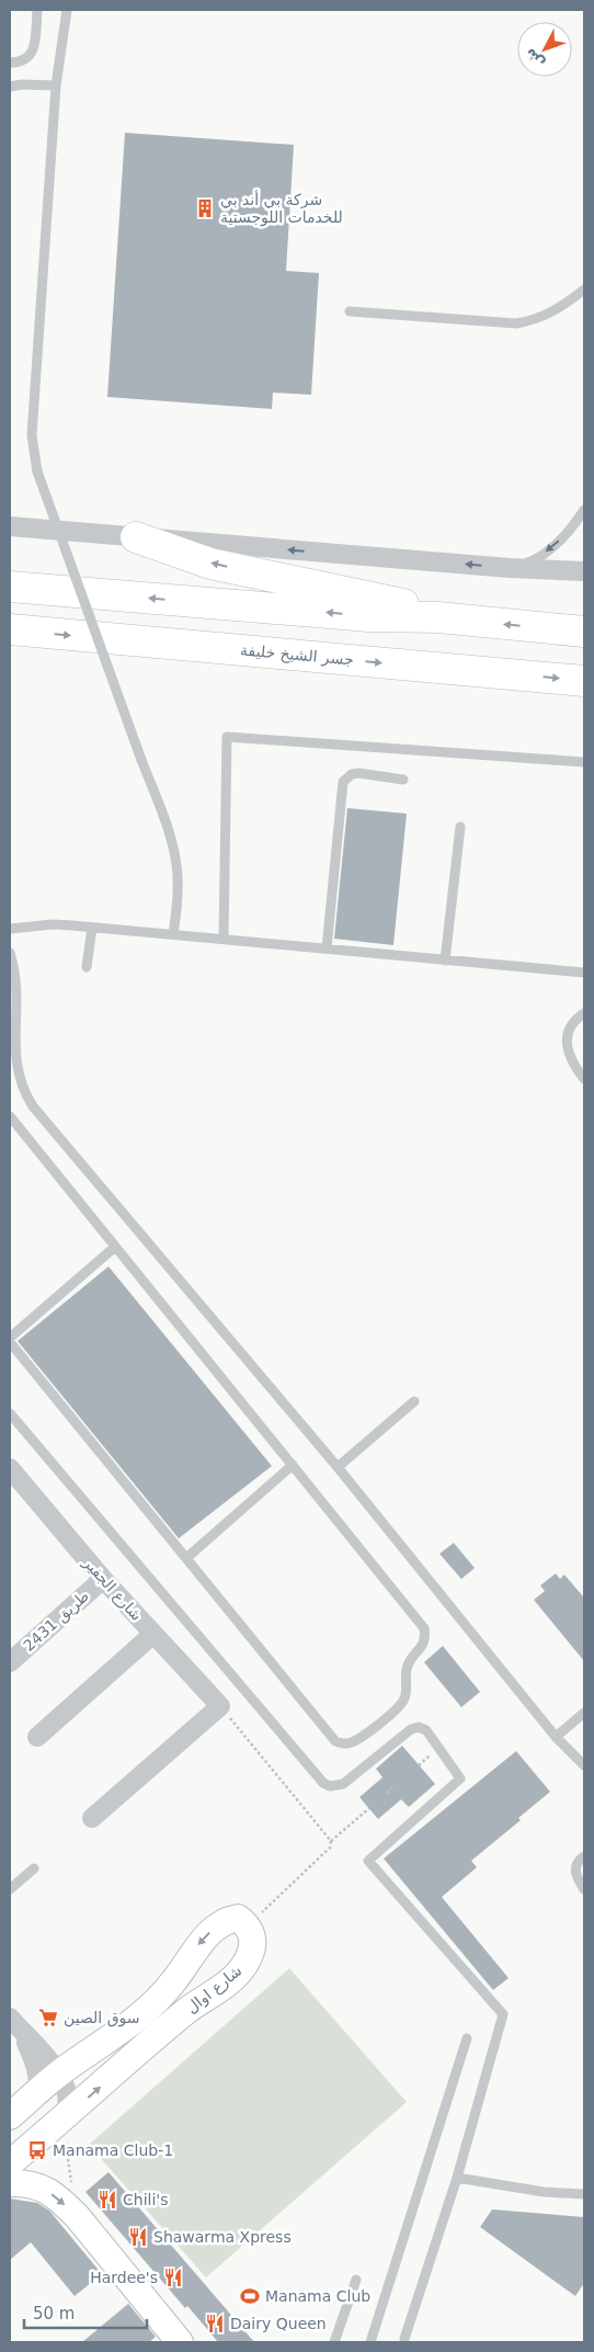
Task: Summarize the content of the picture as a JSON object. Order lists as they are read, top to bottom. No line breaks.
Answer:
{"streets":{"highway":["جسر الشيخ خليفة"],"main road":["شارع اوال"],"street":["شارع الجفير","طريق 2431"]},"crossings":[["شارع الجفير","طريق 2431"]],"places":{"building":["شركة بي أند بي للخدمات اللوجستية"],"supermarket":["سوق الصين"],"bus stop":["Manama Club-1"],"restaurant":["Chili's","Shawarma Xpress","Hardee's","Dairy Queen"],"sports":["Manama Club"]},"scale_bar":"50 m","north":"bottom left"}
